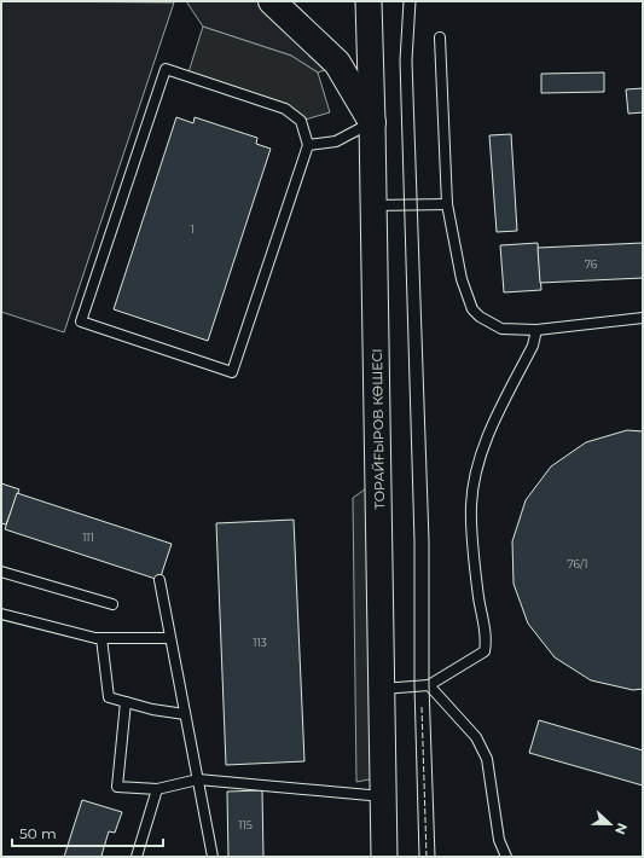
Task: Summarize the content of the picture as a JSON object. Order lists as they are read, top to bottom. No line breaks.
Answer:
{"streets":{"main road":["ТОРАЙҒЫРОВ КӨШЕСІ"]},"house_numbers":["1","76","111","76/1","113","115"],"scale_bar":"50 m","north":"right"}
